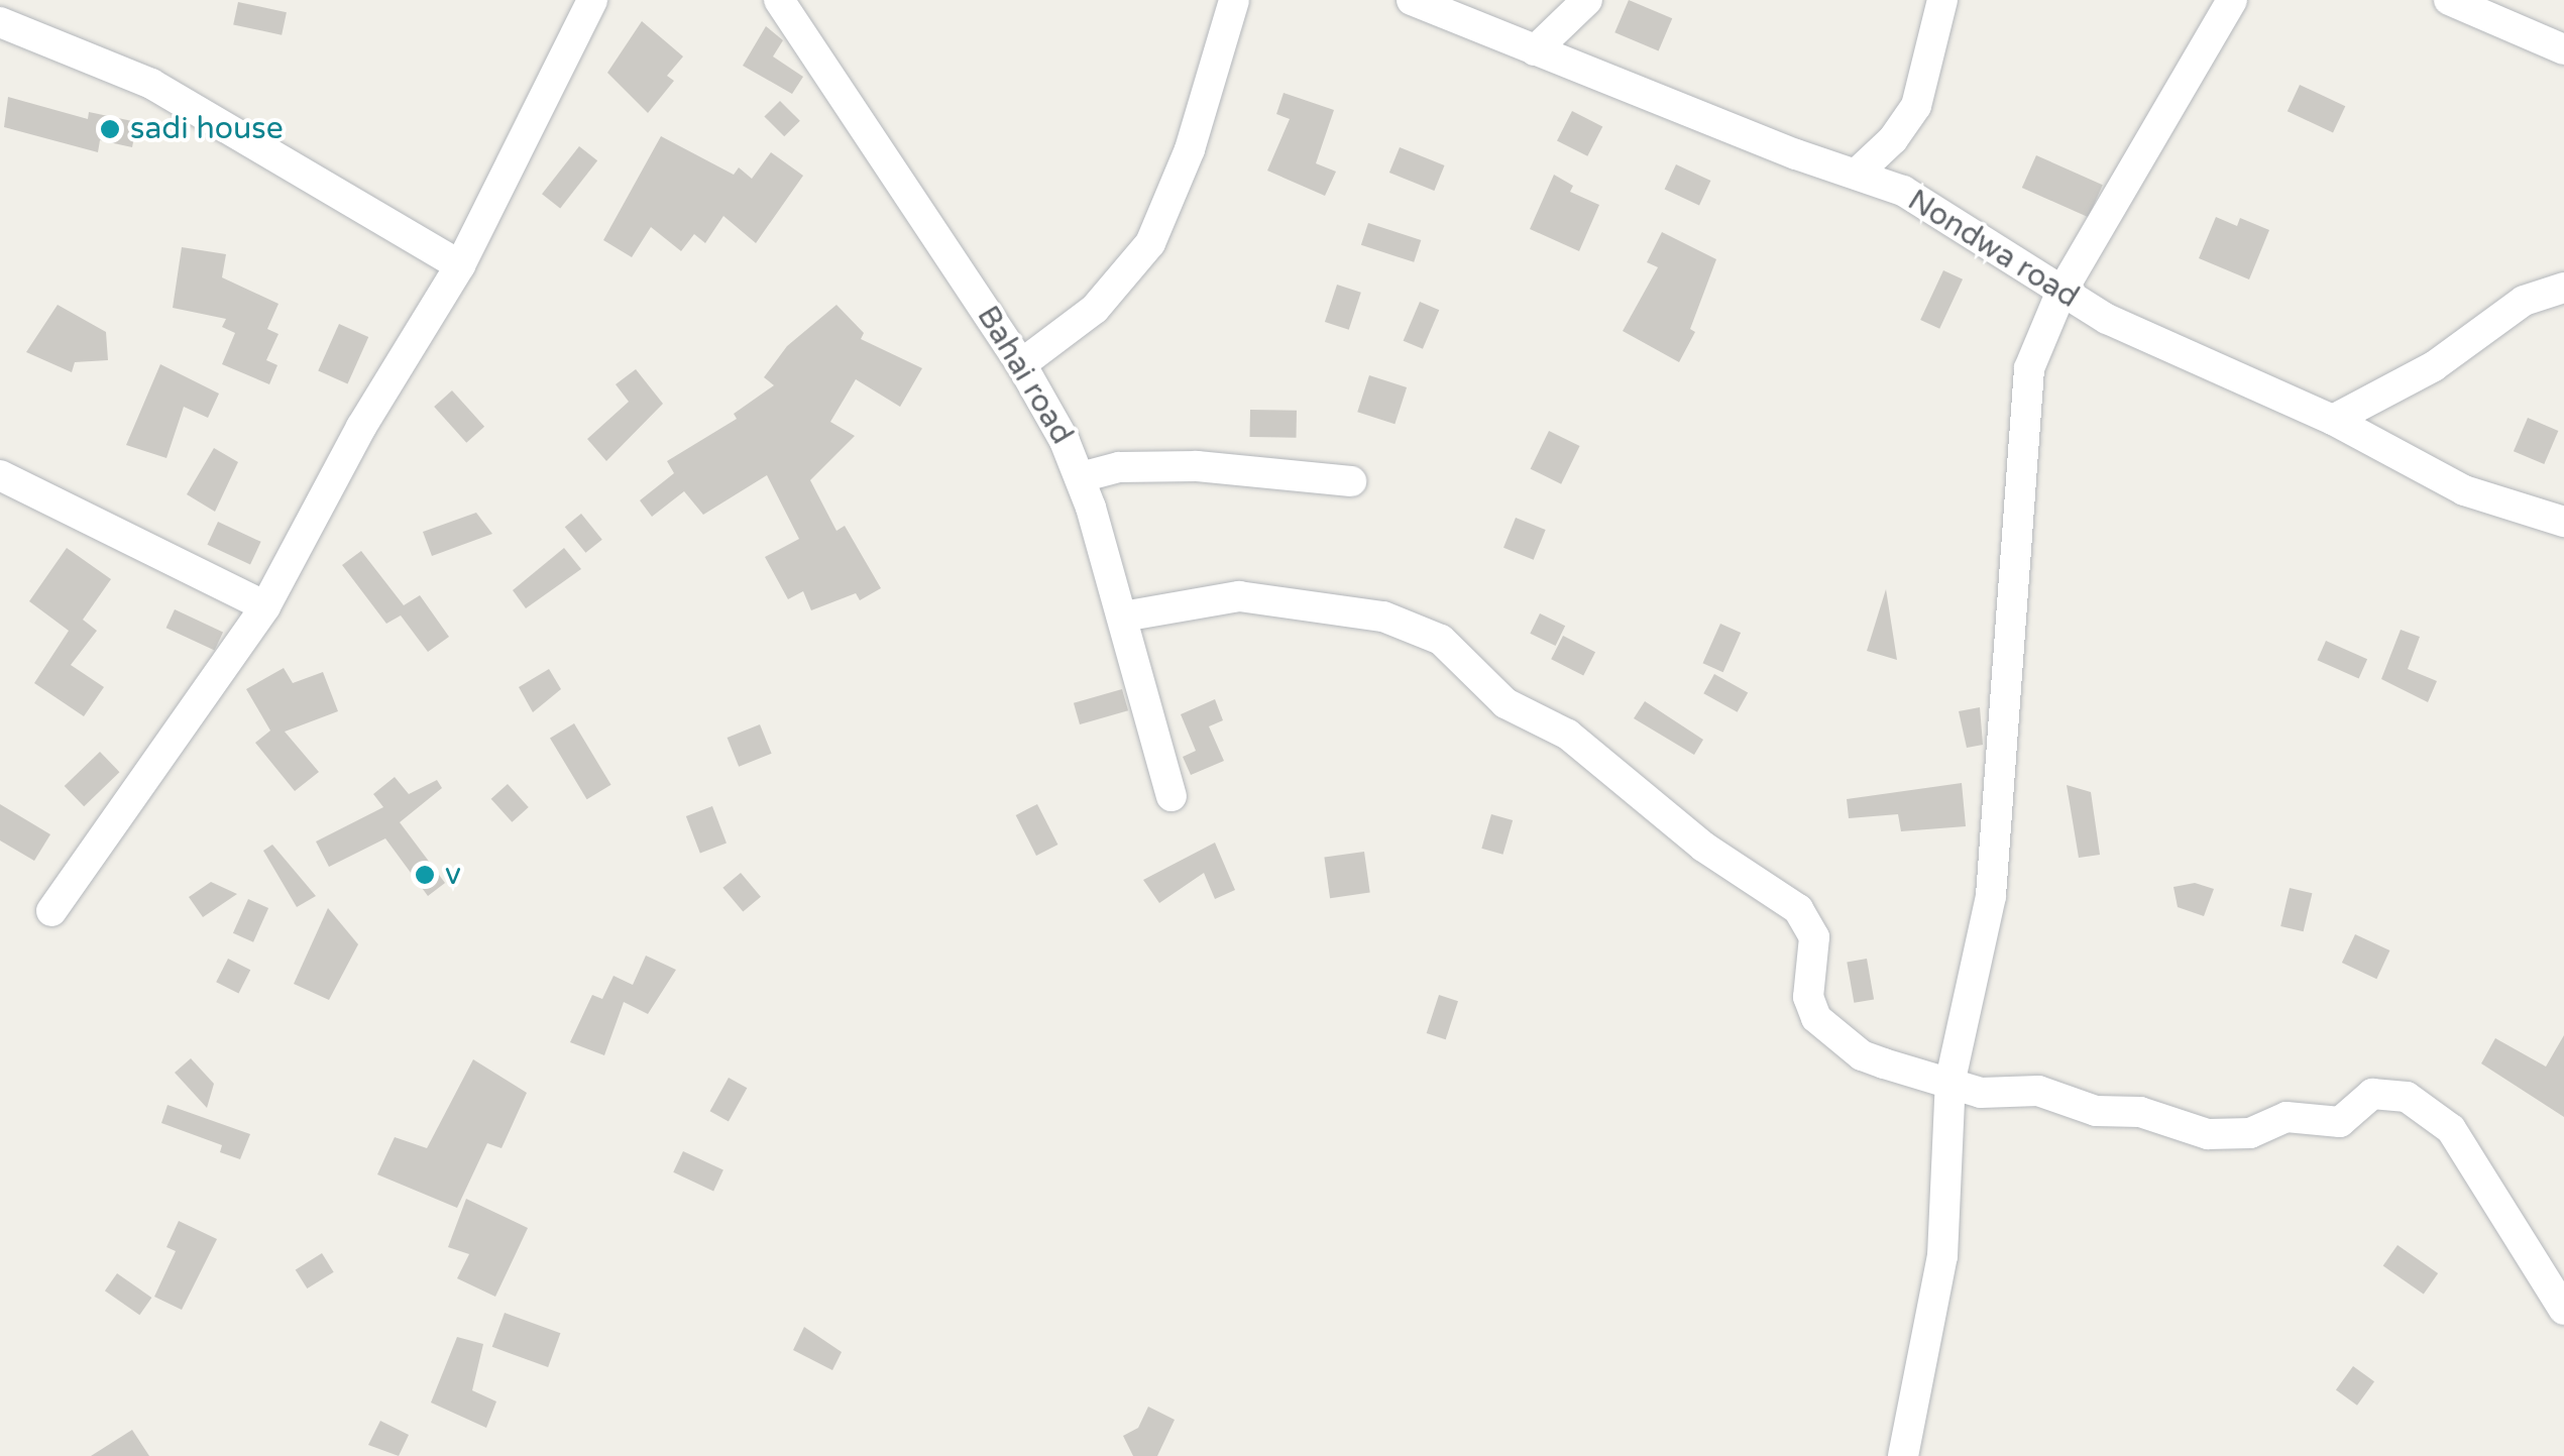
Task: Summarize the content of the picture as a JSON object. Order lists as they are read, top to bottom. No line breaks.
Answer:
{"streets":{"street":["Nondwa road","Bahai road"]},"places":["sadi house","v"]}
